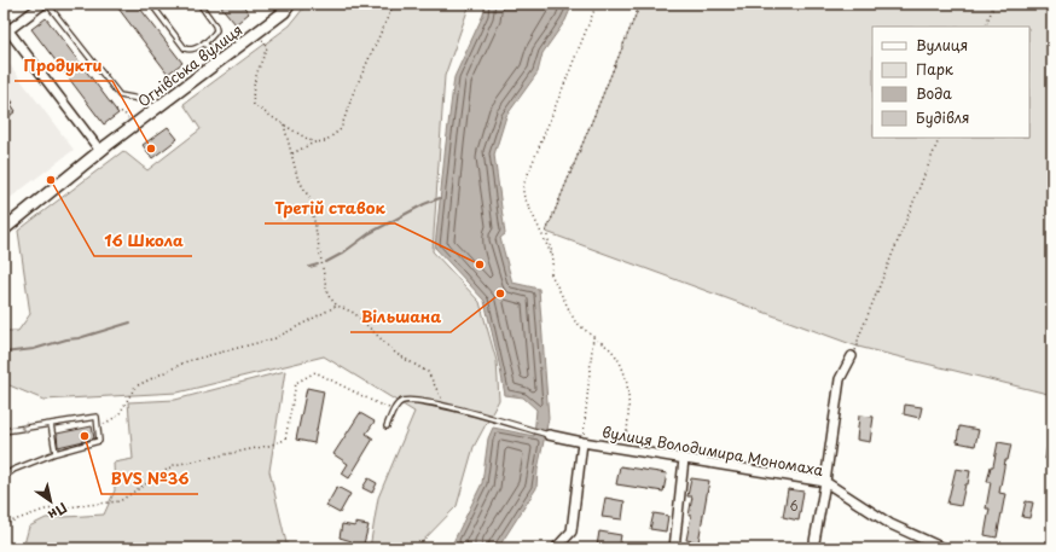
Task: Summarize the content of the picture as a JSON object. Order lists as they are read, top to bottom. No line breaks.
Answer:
{"streets":{"street":["Огнівська вулиця","вулиця Володимира Мономаха"]},"places":["Продукти","16 Школа","Третій ставок","Вільшана","BVS №36"],"house_numbers":["6"],"legend":["Вулиця","Парк","Вода","Будівля"],"north":"bottom right"}
